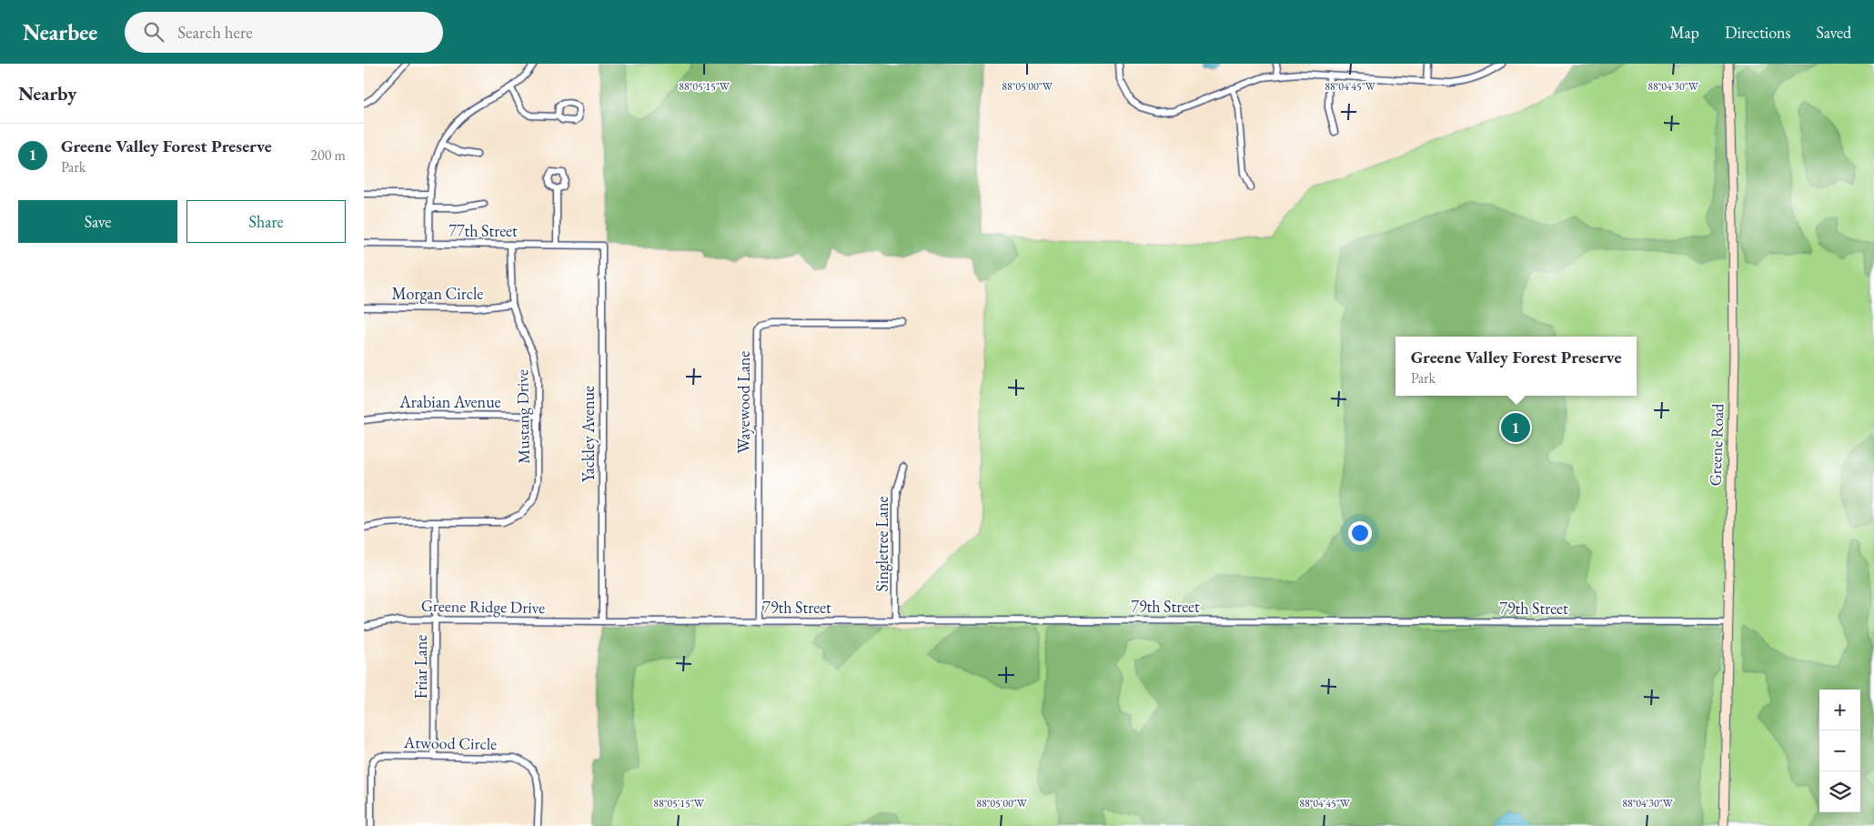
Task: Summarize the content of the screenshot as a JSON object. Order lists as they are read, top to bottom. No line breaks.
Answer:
{"streets":{"street":["77th Street","Morgan Circle","Arabian Avenue","Wayewood Lane","Mustang Drive","Yackley Avenue","Greene Road","Singletree Lane","Greene Ridge Drive","79th Street","Friar Lane","Atwood Circle"]},"crossings":[["77th Street","Mustang Drive"],["77th Street","Yackley Avenue"],["Morgan Circle","Mustang Drive"],["Arabian Avenue","Mustang Drive"],["Wayewood Lane","79th Street"],["Mustang Drive","Friar Lane"],["Yackley Avenue","Greene Ridge Drive"],["Yackley Avenue","79th Street"],["Greene Road","79th Street"],["Singletree Lane","79th Street"],["Greene Ridge Drive","79th Street"],["Greene Ridge Drive","Friar Lane"],["Friar Lane","Atwood Circle"]],"page":{"header":"Nearbee","search":"Search here","nav":["Map","Directions","Saved"],"heading":"Nearby","list":[{"mark":"1","name":"Greene Valley Forest Preserve","note":"Park","value":"200 m"}],"buttons":["Save","Share"],"popup":["Greene Valley Forest Preserve","Park"],"pins":"1","map_buttons":["+","−"]},"coordinates":["88°05'15\"W","88°05'00\"W","88°04'45\"W","88°04'30\"W"]}
